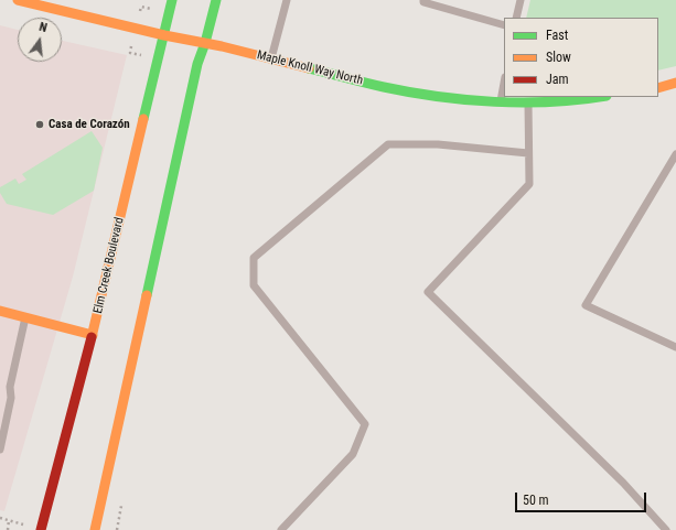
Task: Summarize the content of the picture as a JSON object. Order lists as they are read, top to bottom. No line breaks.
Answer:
{"streets":{"main road":["Maple Knoll Way North","Elm Creek Boulevard"]},"crossings":[["Maple Knoll Way North","Elm Creek Boulevard"]],"places":["Casa de Corazón"],"legend":["Fast","Slow","Jam"],"scale_bar":"50 m","north":"top"}
